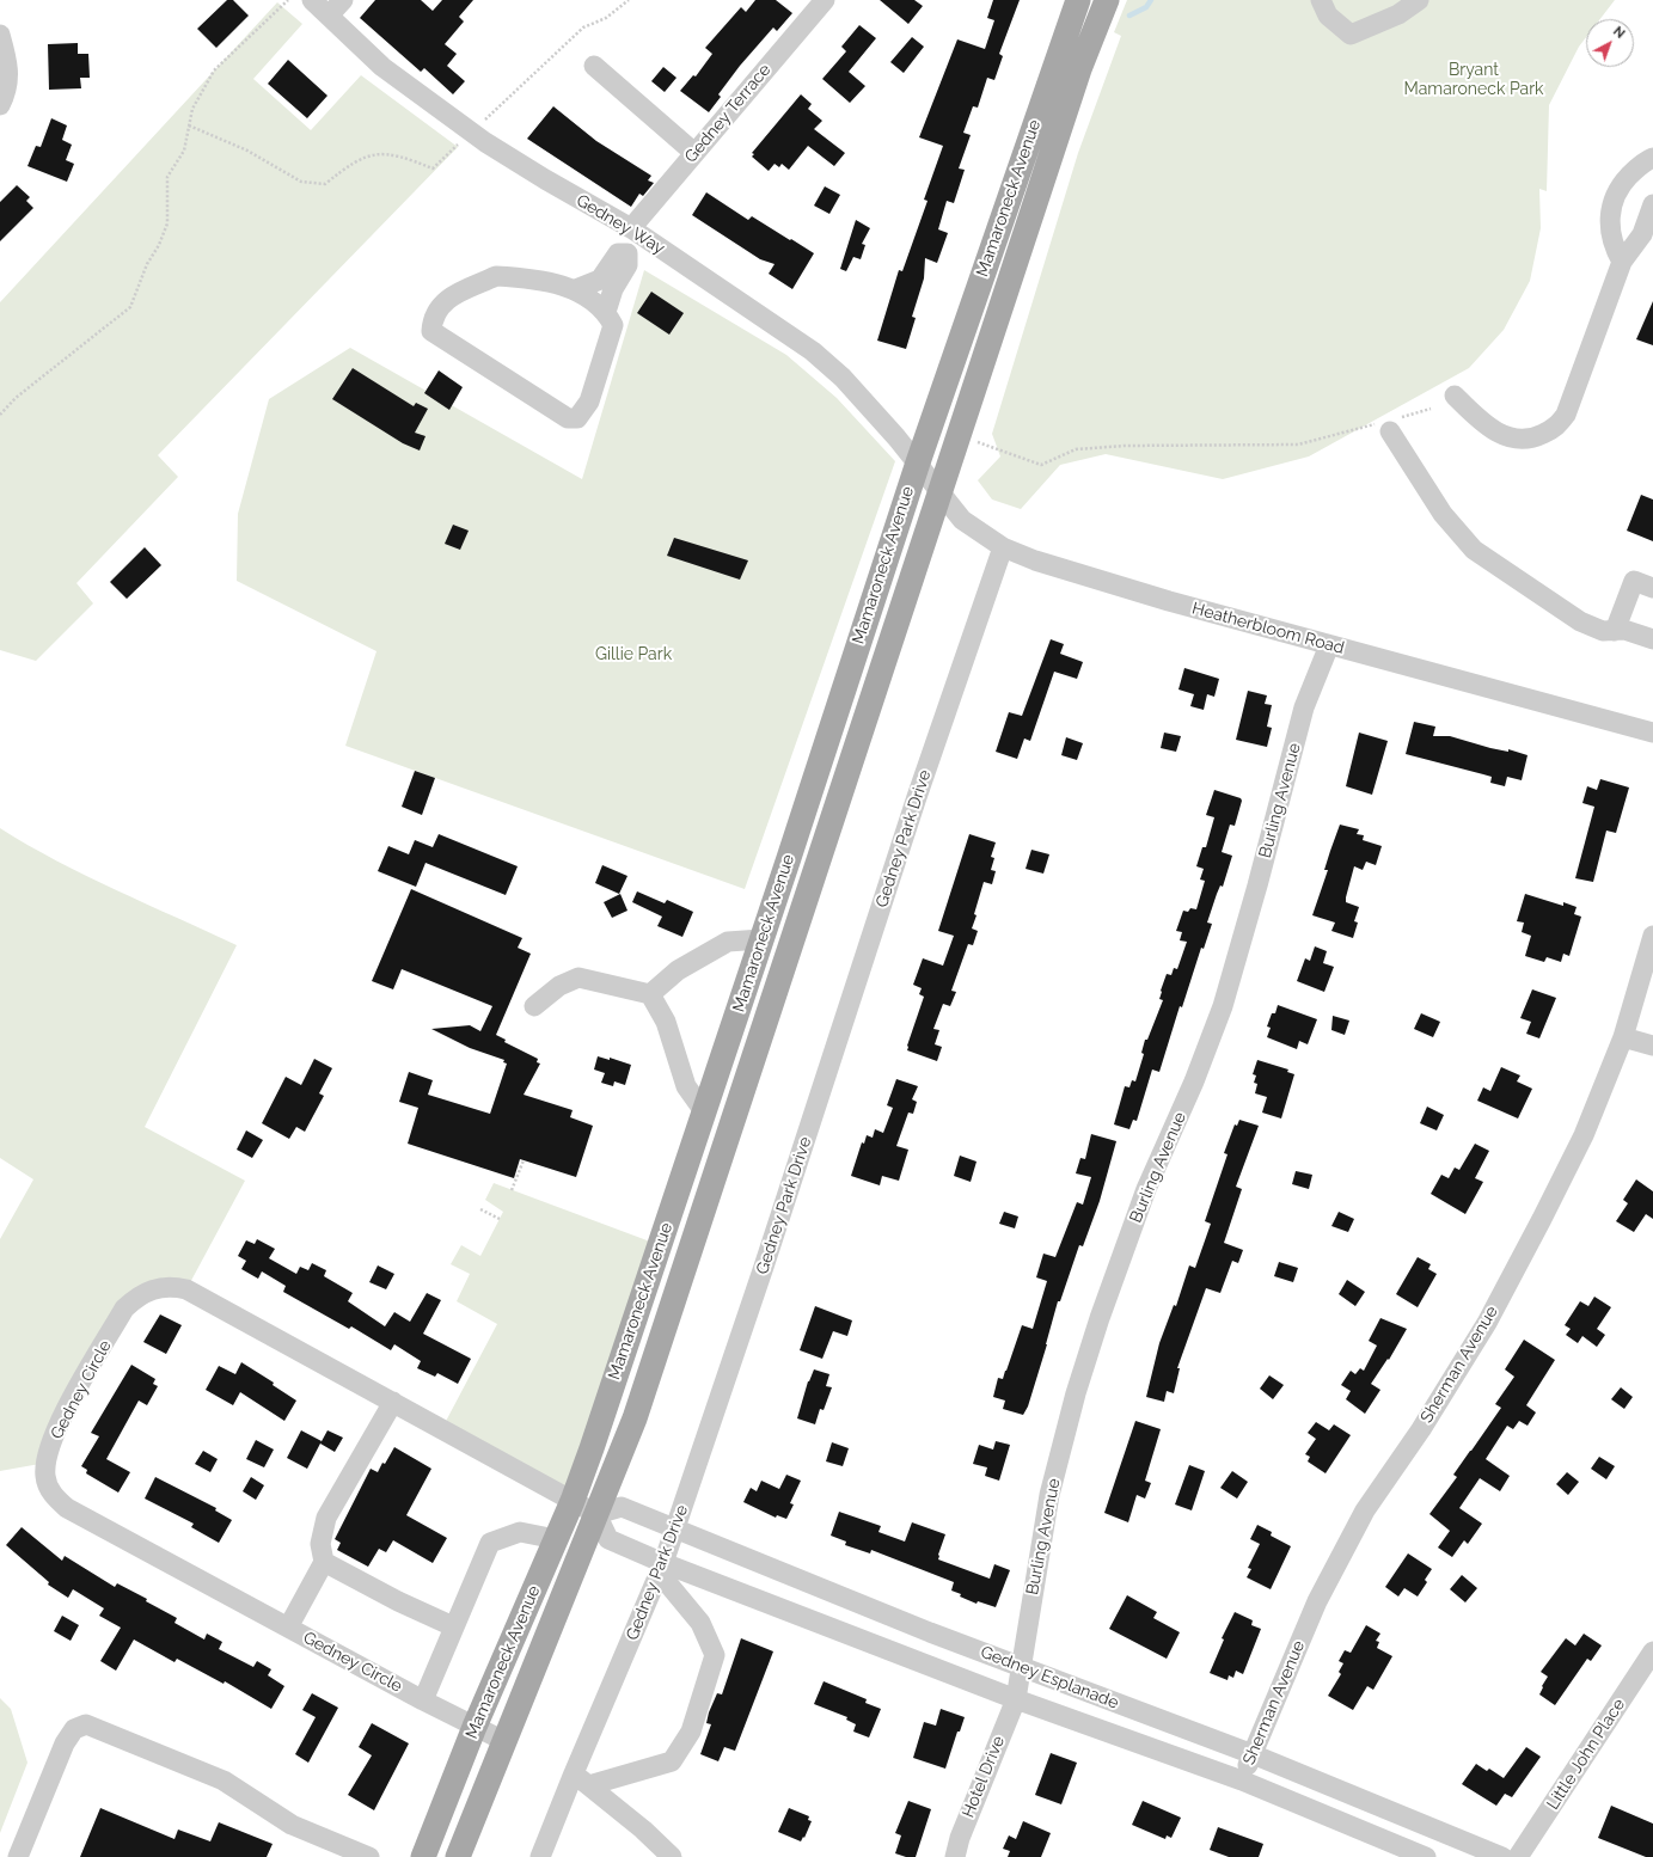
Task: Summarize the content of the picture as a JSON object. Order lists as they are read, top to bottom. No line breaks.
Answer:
{"streets":{"main road":["Mamaroneck Avenue"],"street":["Gedney Terrace","Gedney Way","Heatherbloom Road","Burling Avenue","Gedney Park Drive","Sherman Avenue","Gedney Circle","Gedney Esplanade","Little John Place","Hotel Drive"]},"crossings":[["Gedney Terrace","Gedney Way"],["Mamaroneck Avenue","Gedney Way"],["Mamaroneck Avenue","Heatherbloom Road"],["Mamaroneck Avenue","Gedney Circle"],["Mamaroneck Avenue","Gedney Esplanade"],["Gedney Way","Heatherbloom Road"],["Heatherbloom Road","Burling Avenue"],["Heatherbloom Road","Gedney Park Drive"],["Burling Avenue","Gedney Esplanade"],["Burling Avenue","Hotel Drive"],["Gedney Park Drive","Gedney Esplanade"],["Sherman Avenue","Gedney Esplanade"],["Gedney Esplanade","Hotel Drive"]],"parks":["Bryant Mamaroneck Park","Gillie Park"],"north":"top right"}
